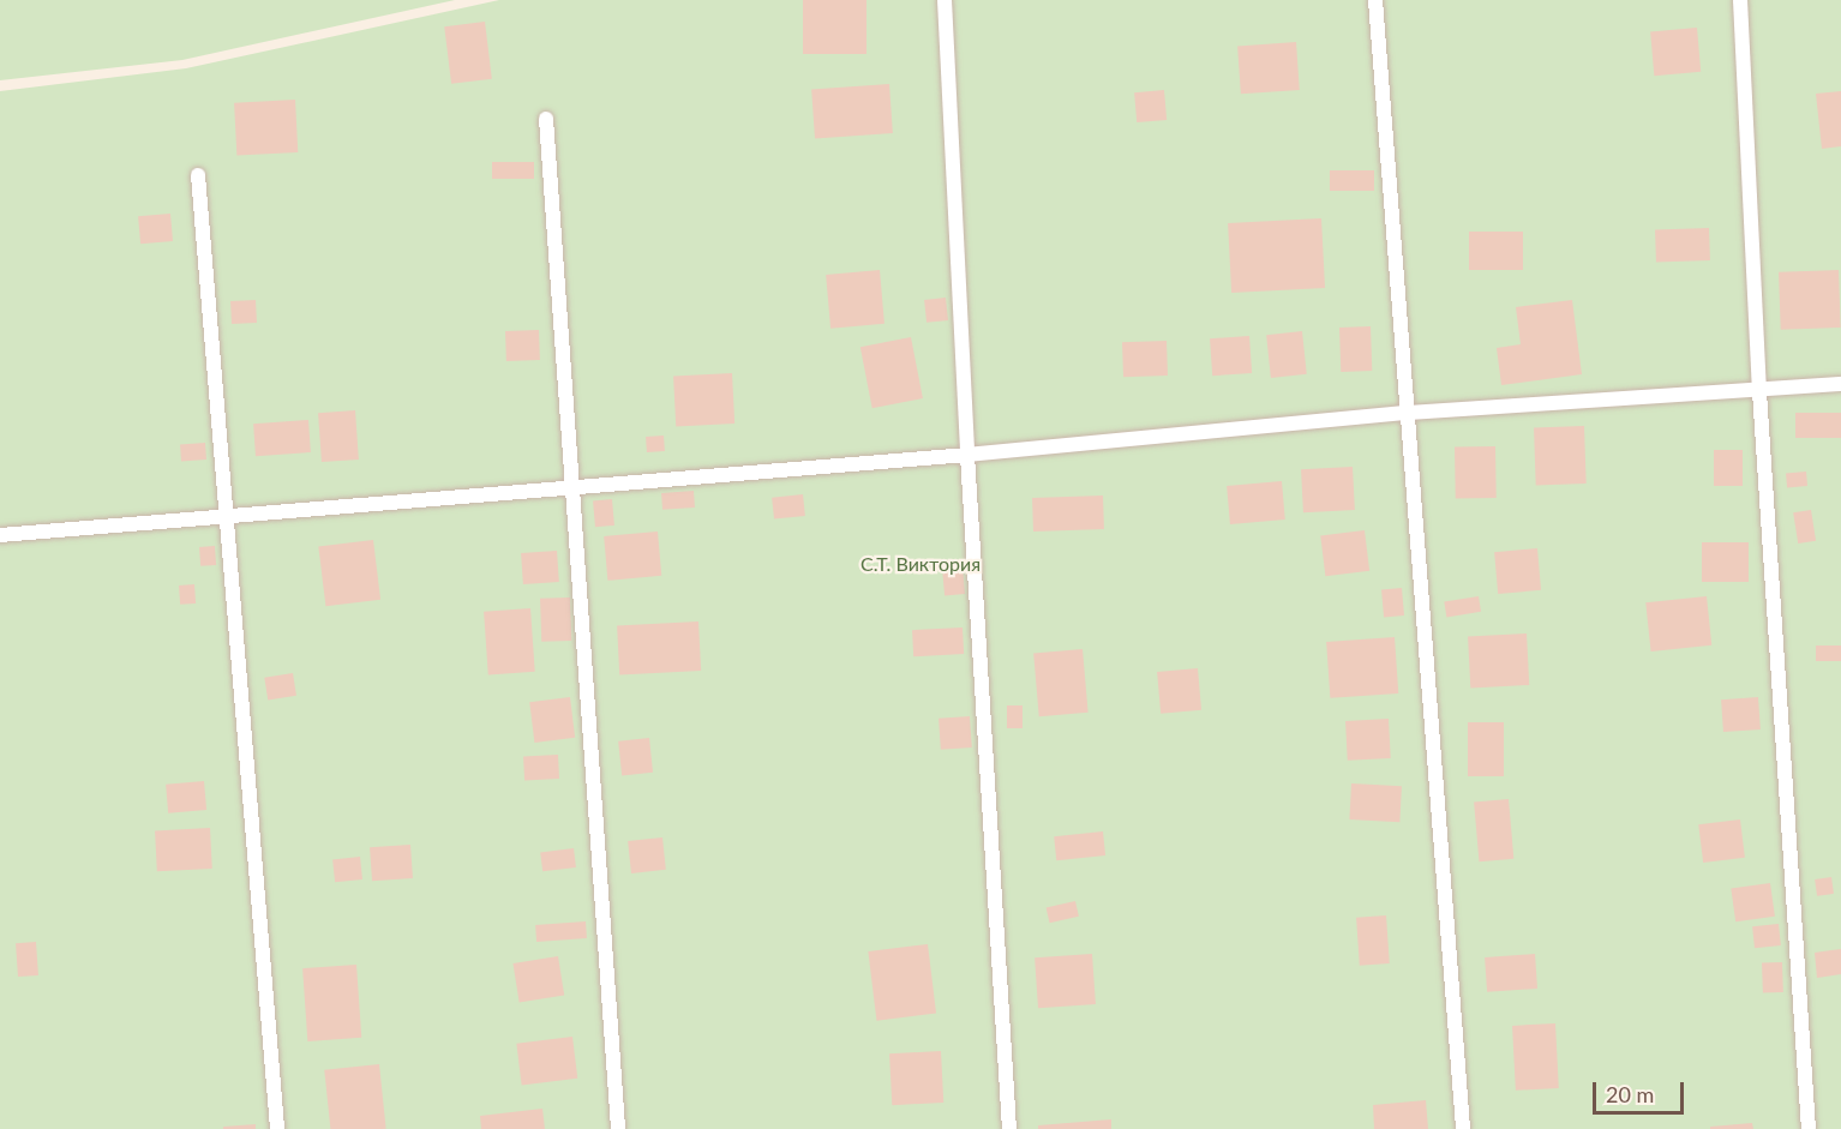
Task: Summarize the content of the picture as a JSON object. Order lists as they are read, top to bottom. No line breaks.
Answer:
{"parks":["С.Т. Виктория"],"scale_bar":"20 m"}
